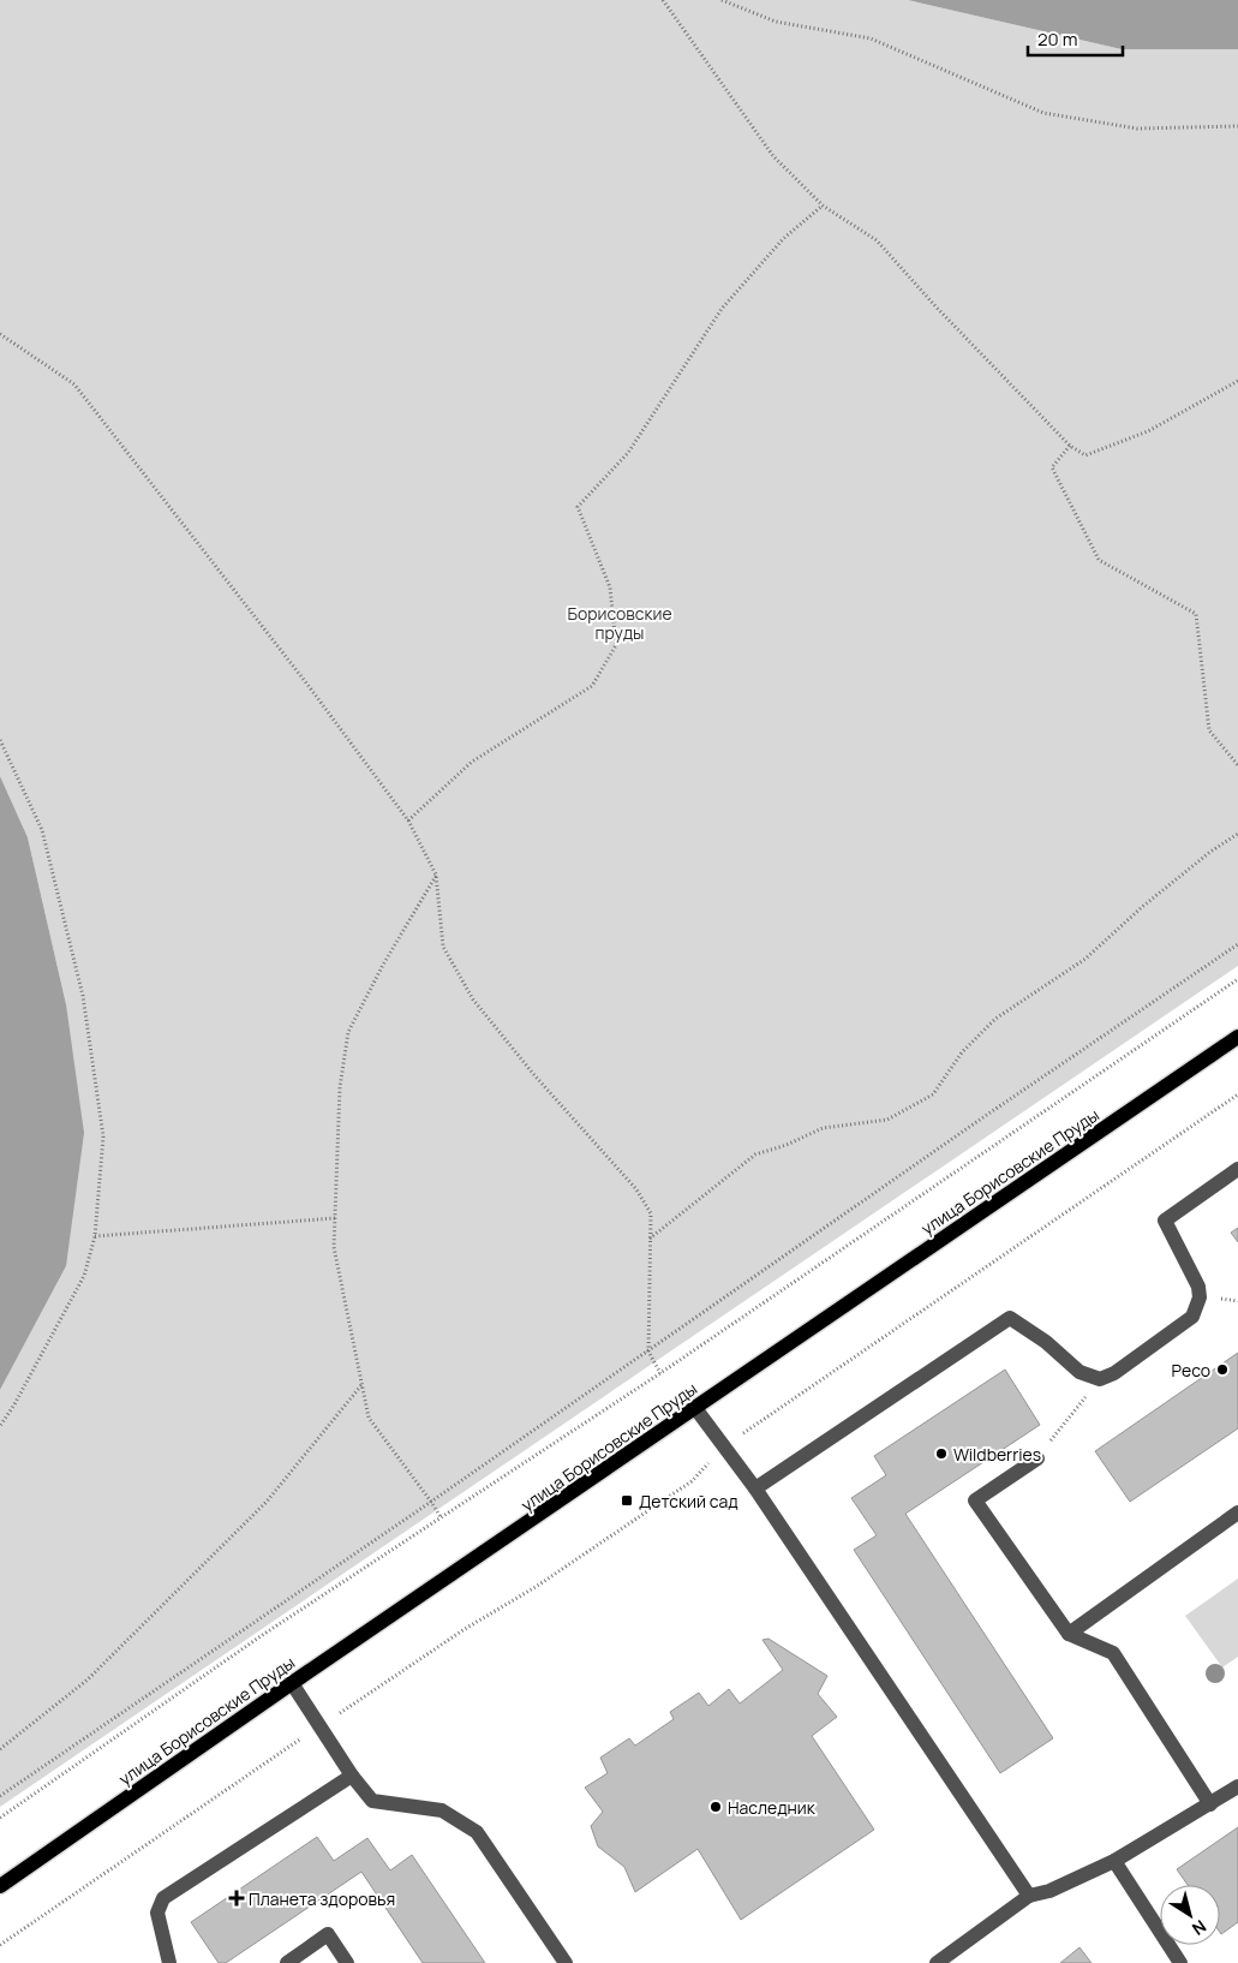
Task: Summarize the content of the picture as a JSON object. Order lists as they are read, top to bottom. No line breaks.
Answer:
{"streets":{"main road":["улица Борисовские Пруды"]},"parks":["Борисовские пруды"],"places":{"other":["Ресо","Wildberries","Наследник"],"transit":["Детский сад"],"health":["Планета здоровья"]},"scale_bar":"20 m","north":"bottom right"}
